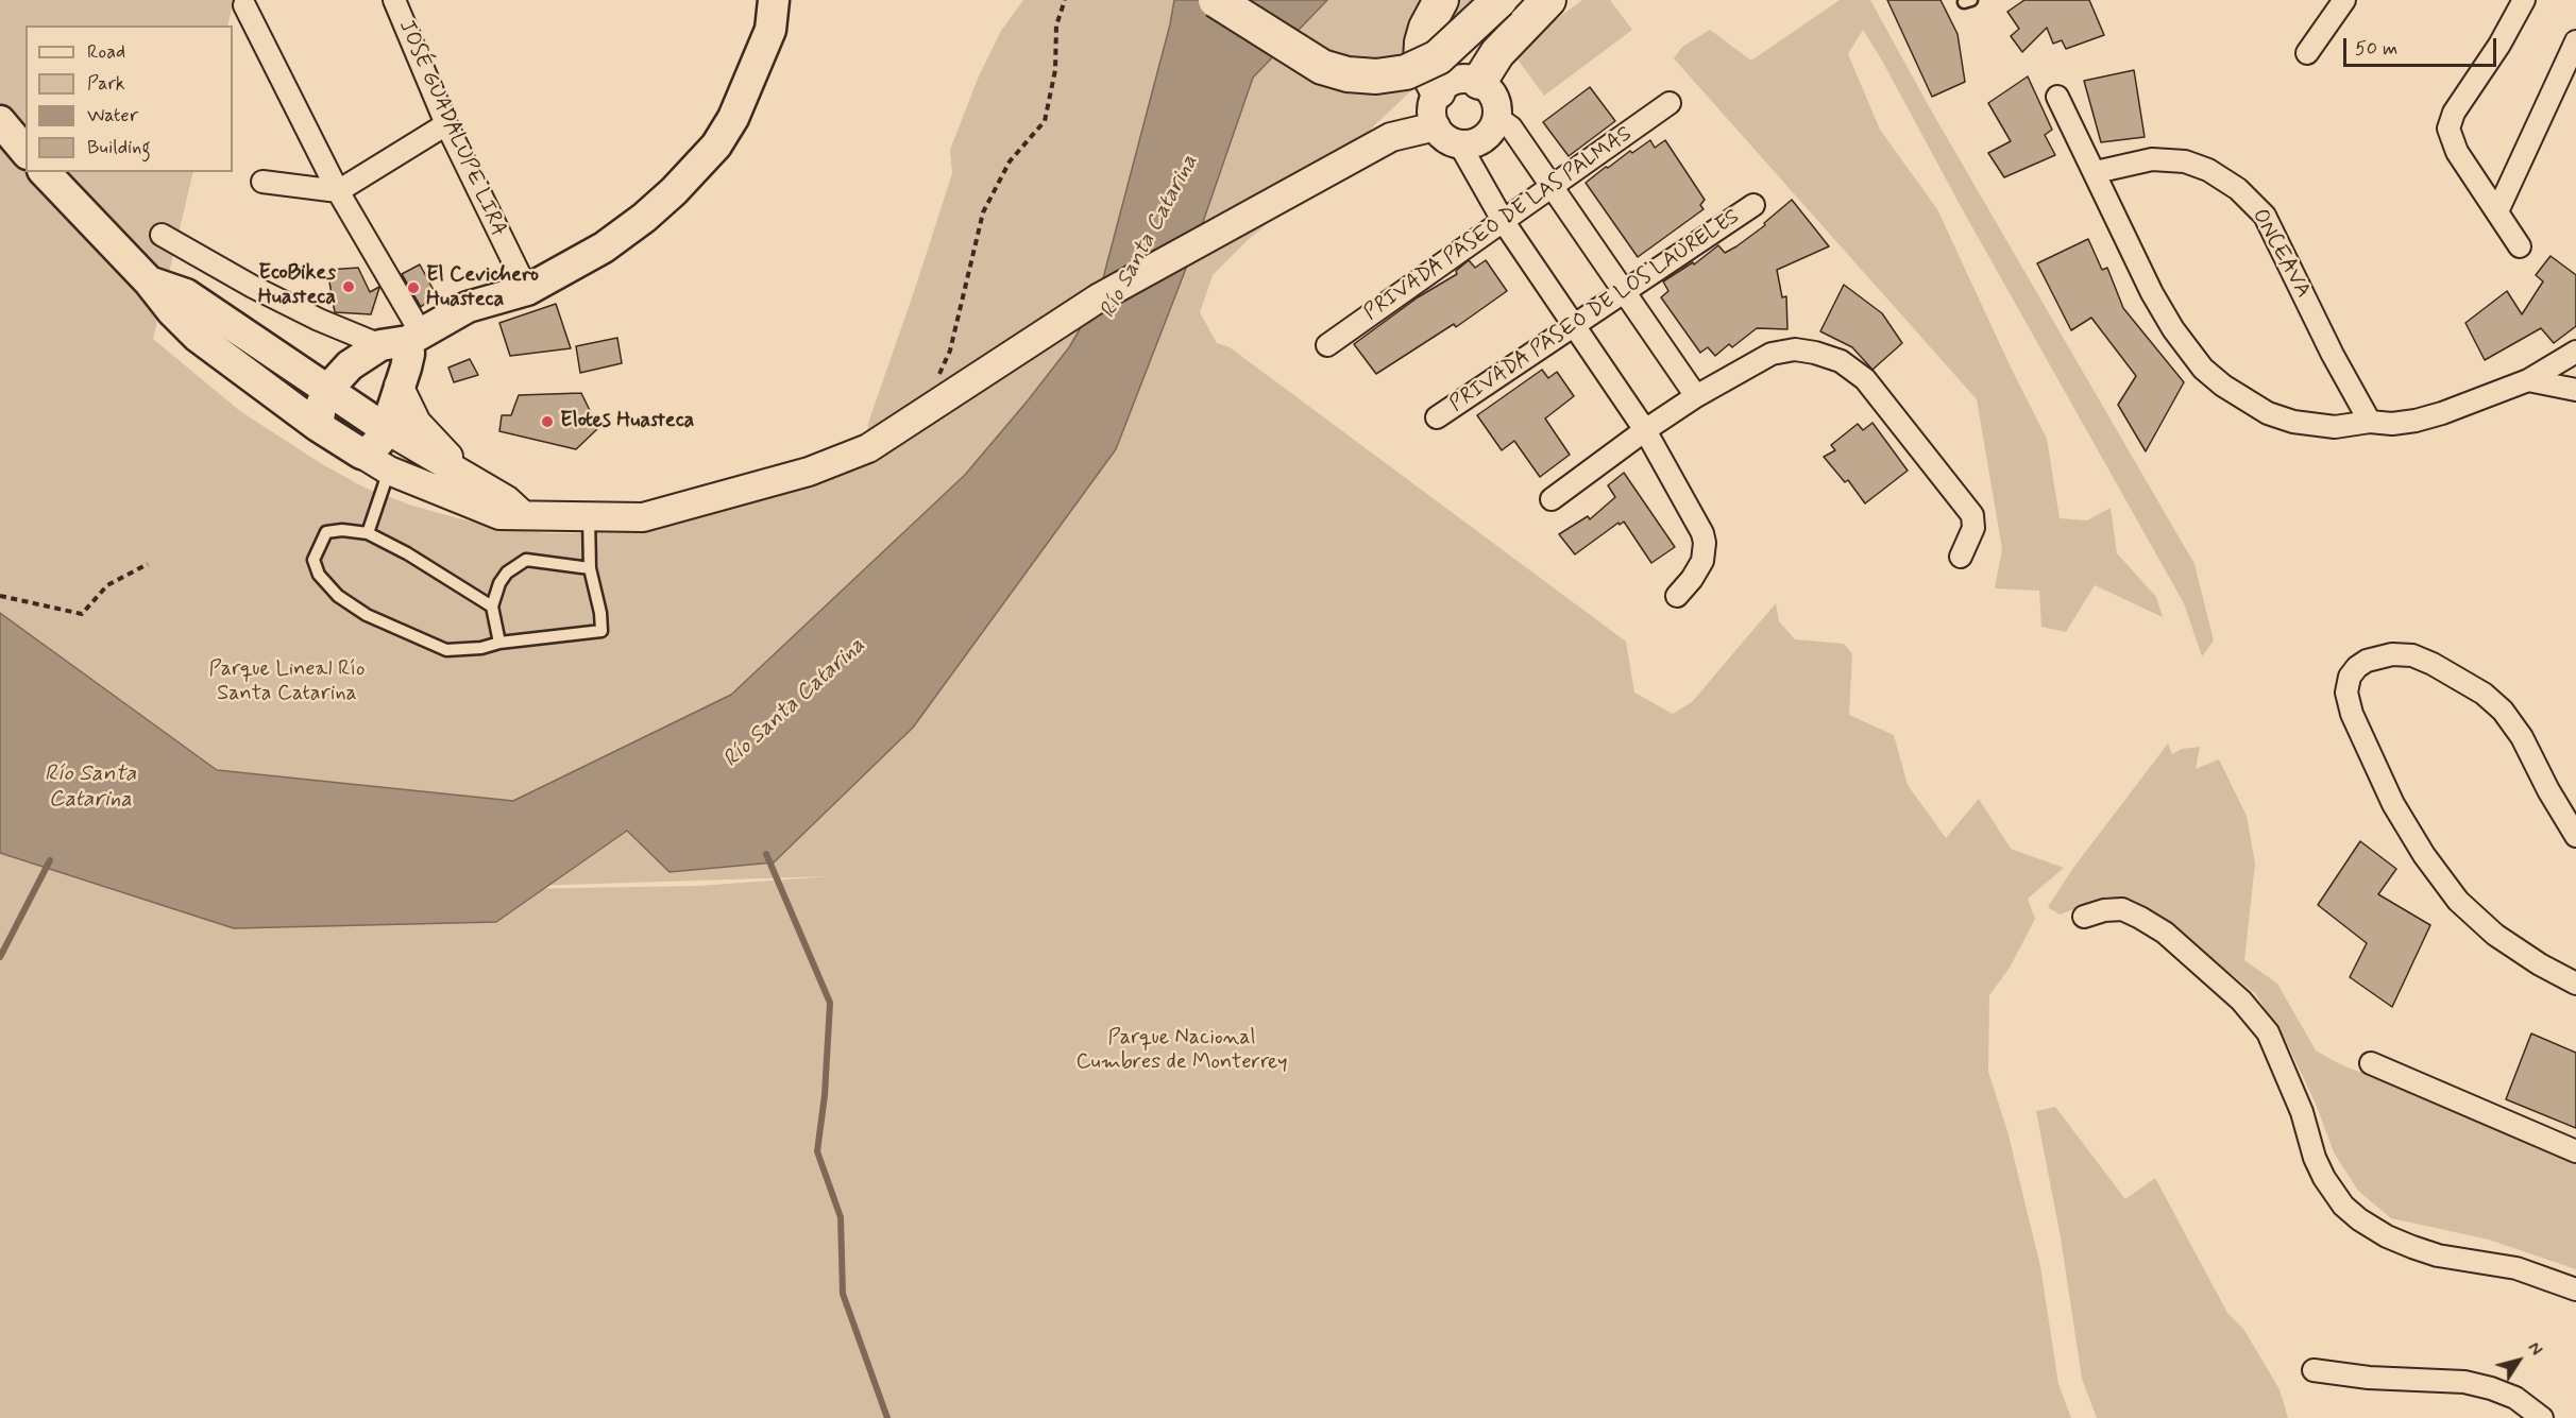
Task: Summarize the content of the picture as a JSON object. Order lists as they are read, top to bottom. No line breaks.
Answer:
{"streets":{"street":["JOSÉ GUADALUPE LIRA","PRIVADA PASEO DE LAS PALMAS","ONCEAVA","PRIVADA PASEO DE LOS LAURELES"]},"water":["Río Santa Catarina"],"parks":["Parque Lineal Río Santa Catarina","Parque Nacional Cumbres de Monterrey"],"places":["EcoBikes Huasteca","El Cevichero Huasteca","Elotes Huasteca"],"legend":["Road","Park","Water","Building"],"scale_bar":"50 m","north":"top right"}
